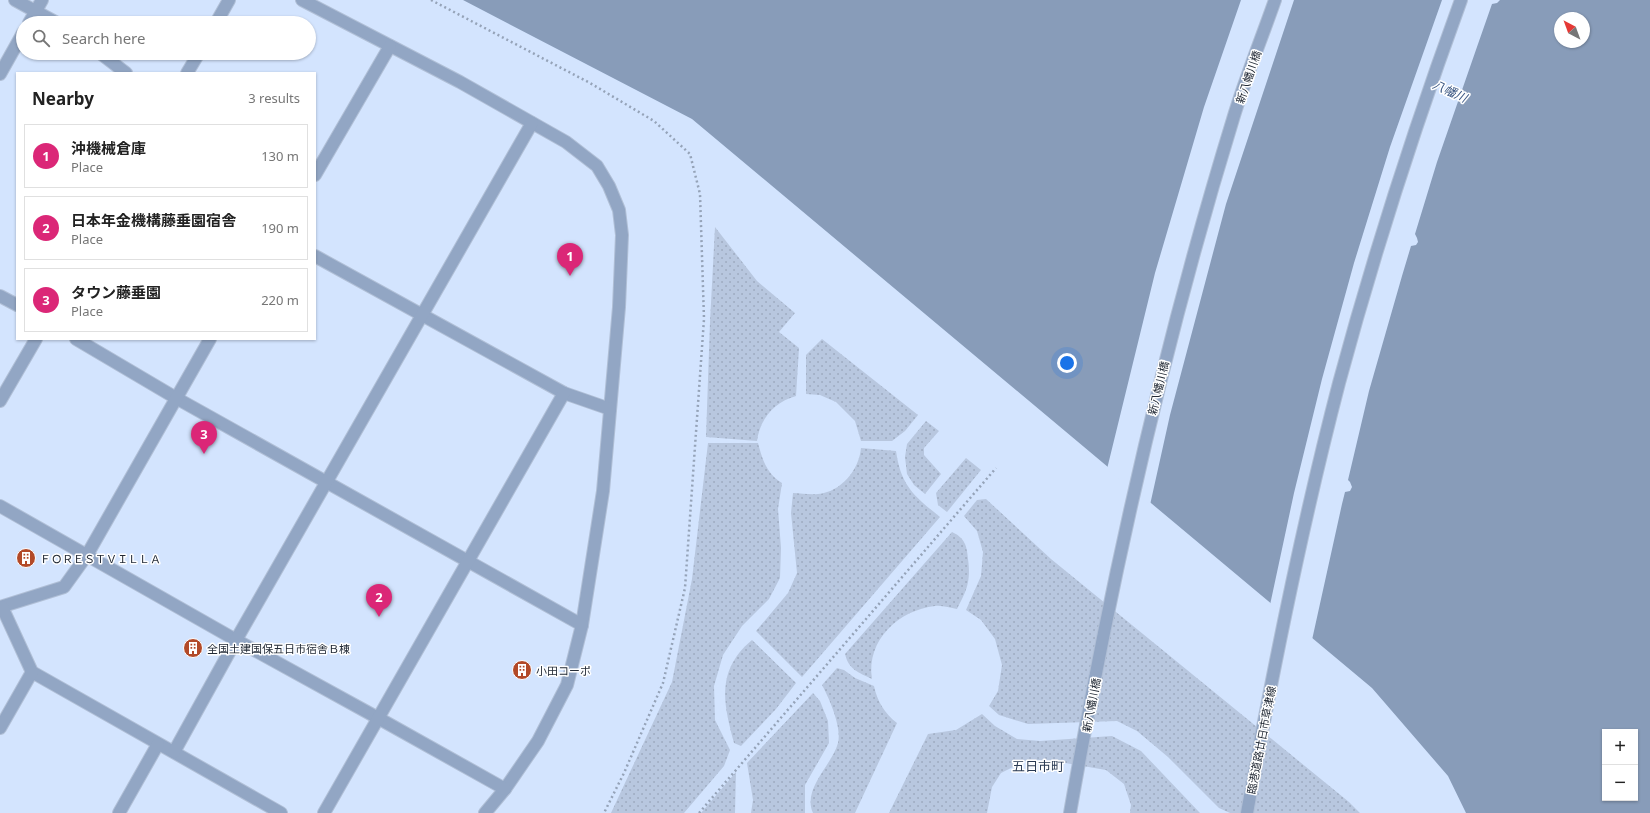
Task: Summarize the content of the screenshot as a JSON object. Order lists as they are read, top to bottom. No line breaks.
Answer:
{"streets":{"street":["新八幡川橋","臨港道路廿日市草津線"]},"districts":["五日市町"],"water":["八幡川"],"places":{"building":["ＦＯＲＥＳＴＶＩＬＬＡ","全国土建国保五日市宿舎Ｂ棟","小田コーポ"]},"north":"top left","page":{"search":"Search here","heading":["Nearby","3 results"],"list":[{"mark":"1","name":"沖機械倉庫","note":"Place","value":"130 m"},{"mark":"2","name":"日本年金機構藤垂園宿舎","note":"Place","value":"190 m"},{"mark":"3","name":"タウン藤垂園","note":"Place","value":"220 m"}],"pins":["1","3","2"],"map_buttons":["+","−"]}}
